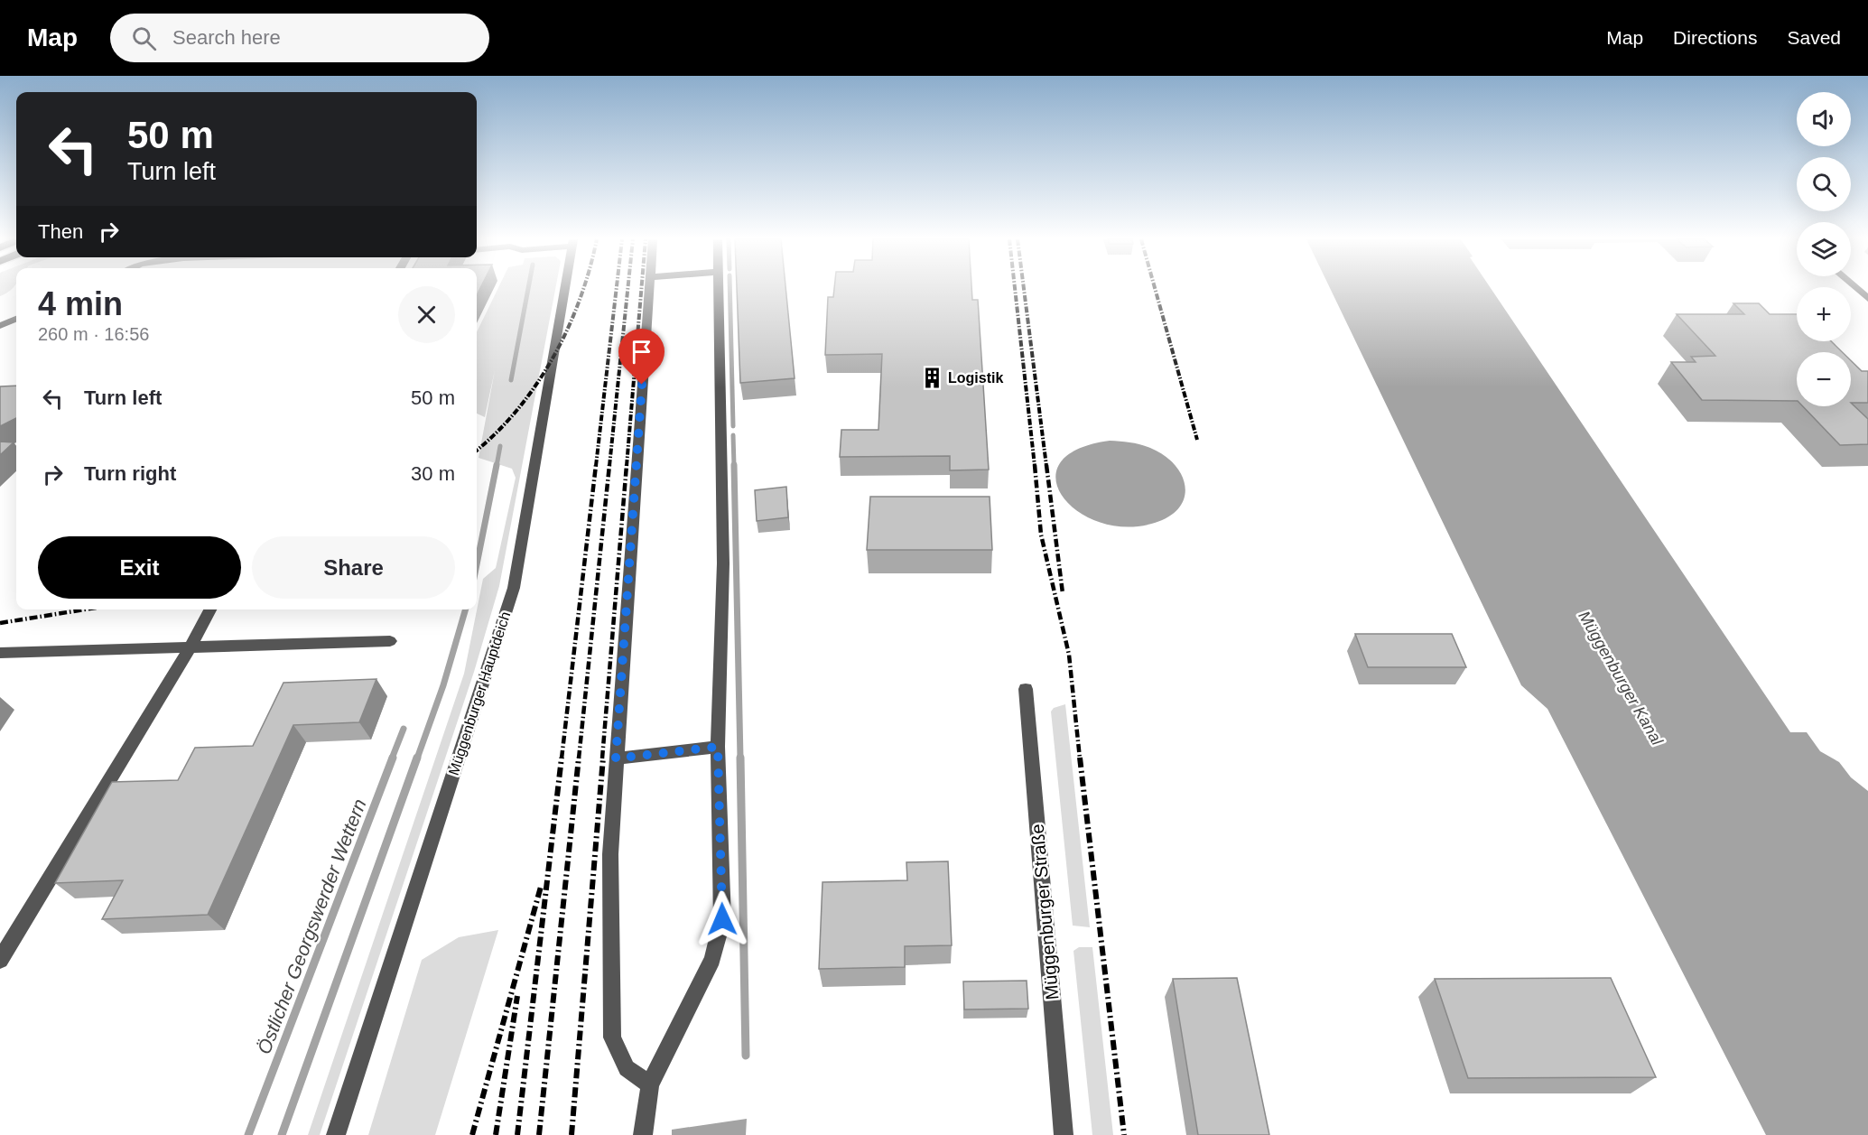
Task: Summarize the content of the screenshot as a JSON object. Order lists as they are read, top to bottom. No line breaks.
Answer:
{"streets":{"street":["Müggenburger Hauptdeich","Müggenburger Straße"]},"water":["Müggenburger Kanal","Östlicher Georgswerder Wettern"],"places":{"building":["Logistik"]},"page":{"header":"Map","search":"Search here","nav":["Map","Directions","Saved"],"map_buttons":["+","−"],"turn":["50 m","Turn left"],"then":"Then","heading":["4 min","260 m · 16:56"],"list":[{"name":"Turn left","value":"50 m"},{"name":"Turn right","value":"30 m"}],"buttons":["Exit","Share"]}}
